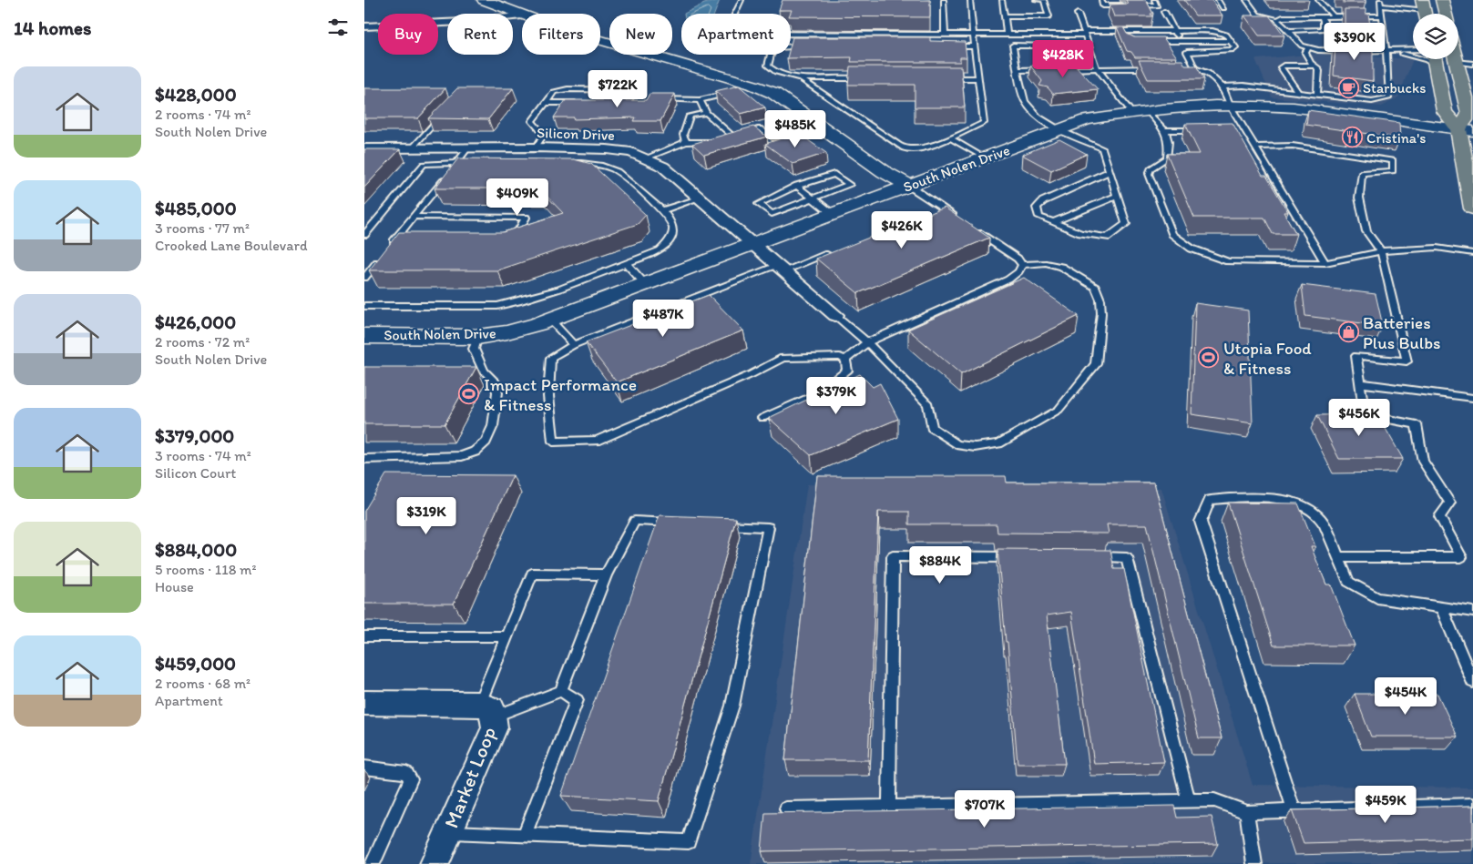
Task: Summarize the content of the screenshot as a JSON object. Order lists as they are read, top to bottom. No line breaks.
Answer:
{"streets":{"street":["Silicon Drive","South Nolen Drive","Market Loop"]},"crossings":[["Silicon Drive","South Nolen Drive"]],"places":{"cafe":["Starbucks"],"restaurant":["Cristina's"],"shop":["Batteries Plus Bulbs"],"sports":["Utopia Food & Fitness","Impact Performance & Fitness"]},"page":{"heading":"14 homes","chip":["Buy","Rent","Filters","New","Apartment"],"price":["$390K","$428K","$722K","$485K","$409K","$426K","$487K","$379K","$456K","$319K","$884K","$454K","$459K","$707K"],"list":[{"name":"$428,000","note":"2 rooms · 74 m² · South Nolen Drive"},{"name":"$485,000","note":"3 rooms · 77 m² · Crooked Lane Boulevard"},{"name":"$426,000","note":"2 rooms · 72 m² · South Nolen Drive"},{"name":"$379,000","note":"3 rooms · 74 m² · Silicon Court"},{"name":"$884,000","note":"5 rooms · 118 m² · House"},{"name":"$459,000","note":"2 rooms · 68 m² · Apartment"}]}}
